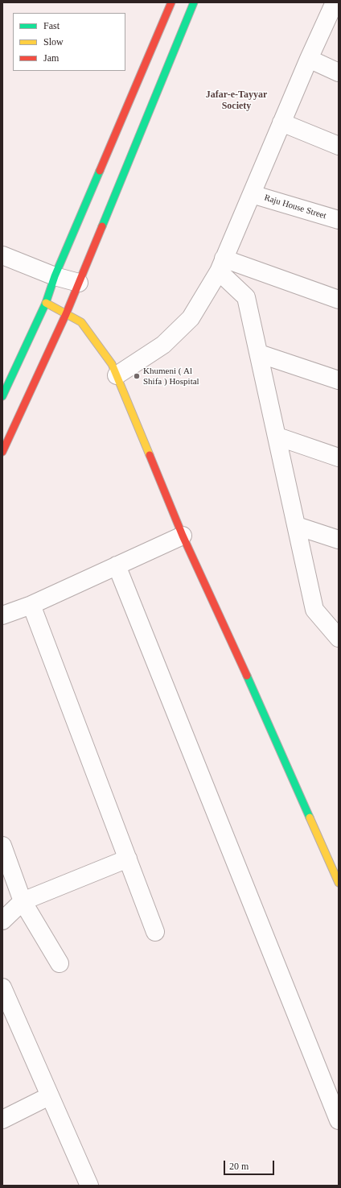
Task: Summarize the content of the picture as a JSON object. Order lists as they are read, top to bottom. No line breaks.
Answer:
{"streets":{"street":["Raju House Street"]},"districts":["Jafar-e-Tayyar Society"],"places":["Khumeni ( Al Shifa ) Hospital"],"legend":["Fast","Slow","Jam"],"scale_bar":"20 m"}
